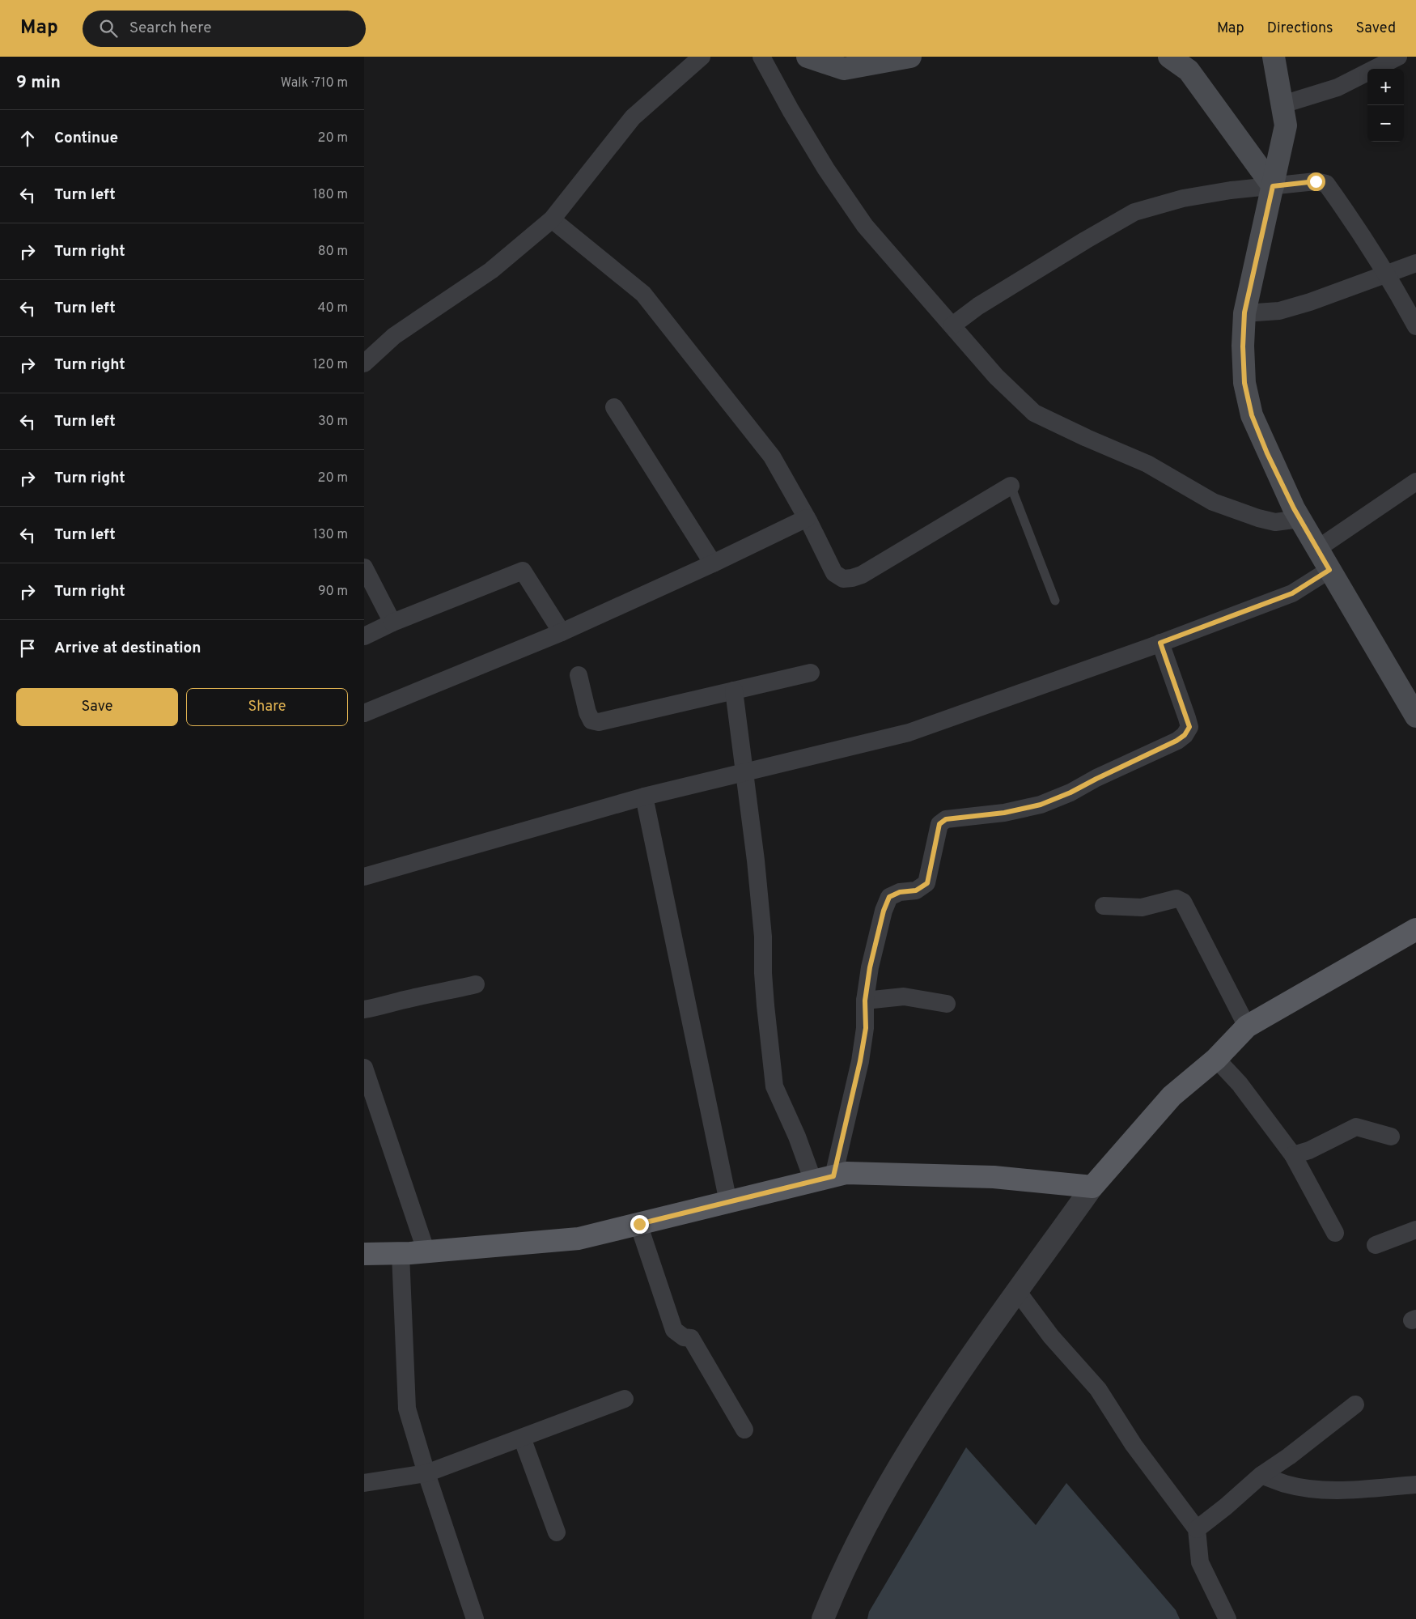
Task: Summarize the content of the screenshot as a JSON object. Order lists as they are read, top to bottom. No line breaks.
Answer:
{"page":{"header":"Map","search":"Search here","nav":["Map","Directions","Saved"],"heading":["9 min","Walk · 710 m"],"map_buttons":["+","−"],"list":[["Continue","20 m"],["Turn left","180 m"],["Turn right","80 m"],["Turn left","40 m"],["Turn right","120 m"],["Turn left","30 m"],["Turn right","20 m"],["Turn left","130 m"],["Turn right","90 m"],"Arrive at destination"],"buttons":["Save","Share"]}}
